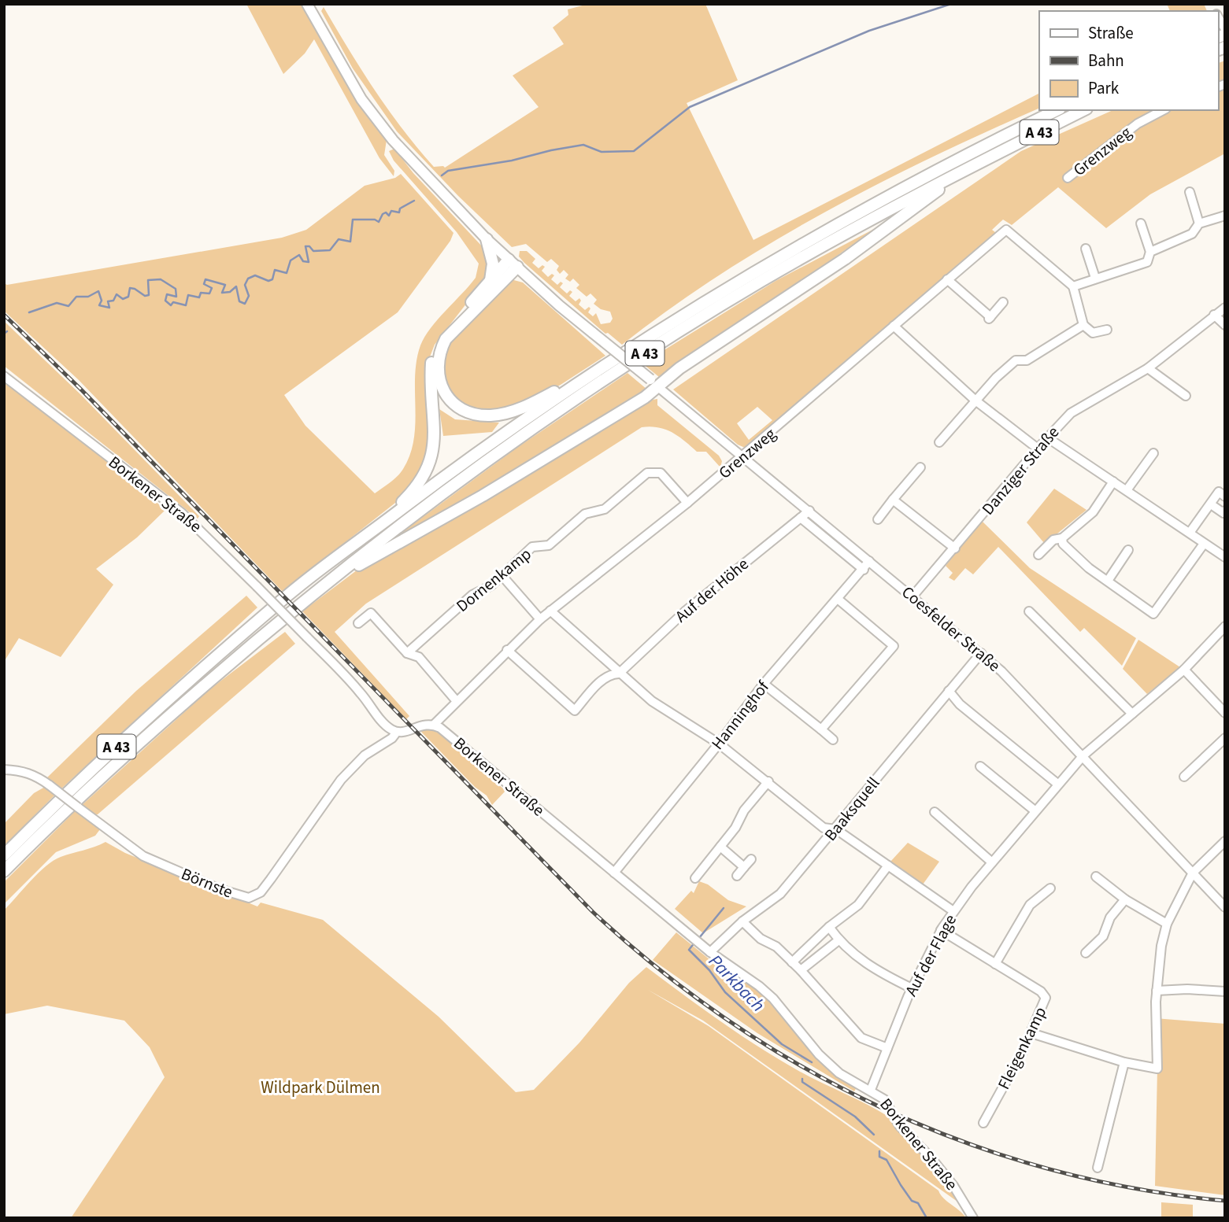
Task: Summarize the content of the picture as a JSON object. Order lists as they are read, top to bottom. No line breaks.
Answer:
{"streets":{"highway":["A 43"],"street":["Grenzweg","Danziger Straße","Borkener Straße","Dornenkamp","Auf der Höhe","Coesfelder Straße","Hanninghof","Baaksquell","Börnste","Auf der Flage","Fleigenkamp"]},"crossings":[["Grenzweg","Borkener Straße"],["Grenzweg","Dornenkamp"],["Grenzweg","Auf der Höhe"],["Grenzweg","Coesfelder Straße"],["Danziger Straße","Coesfelder Straße"],["Borkener Straße","Hanninghof"],["Borkener Straße","Baaksquell"],["Borkener Straße","Börnste"],["Borkener Straße","Auf der Flage"],["Auf der Höhe","Coesfelder Straße"],["Coesfelder Straße","Hanninghof"],["Coesfelder Straße","Baaksquell"],["Coesfelder Straße","Auf der Flage"],["Auf der Flage","Fleigenkamp"]],"water":["Parkbach"],"parks":["Wildpark Dülmen"],"legend":["Straße","Bahn","Park"]}
